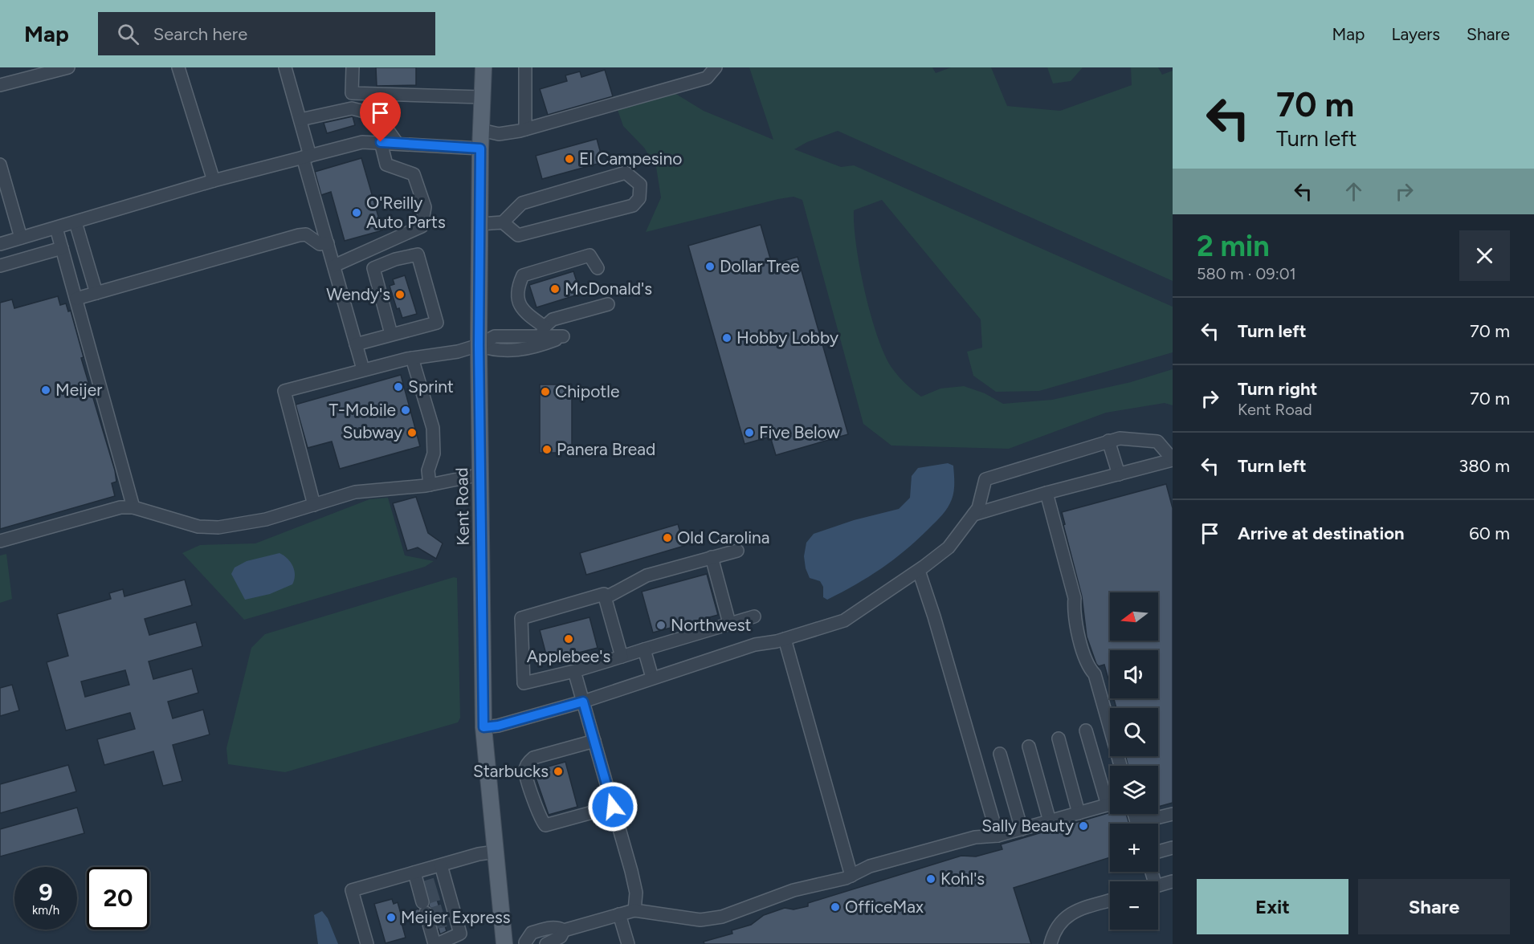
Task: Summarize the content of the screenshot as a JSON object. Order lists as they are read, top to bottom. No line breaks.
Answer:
{"streets":{"main road":["Kent Road"]},"places":["El Campesino","O'Reilly Auto Parts","Dollar Tree","McDonald's","Wendy's","Hobby Lobby","Sprint","Meijer","Chipotle","T-Mobile","Subway","Five Below","Panera Bread","Old Carolina","Northwest","Applebee's","Starbucks","Sally Beauty","Kohl's","OfficeMax","Meijer Express"],"north":"left","page":{"header":"Map","search":"Search here","nav":["Map","Layers","Share"],"turn":["70 m","Turn left"],"heading":["2 min","580 m · 09:01"],"list":[{"name":"Turn left","value":"70 m"},{"name":"Turn right","note":"Kent Road","value":"70 m"},{"name":"Turn left","value":"380 m"},{"name":"Arrive at destination","value":"60 m"}],"map_buttons":["+","−"],"speed":"9 km/h","limit":"20","buttons":["Exit","Share"]}}
